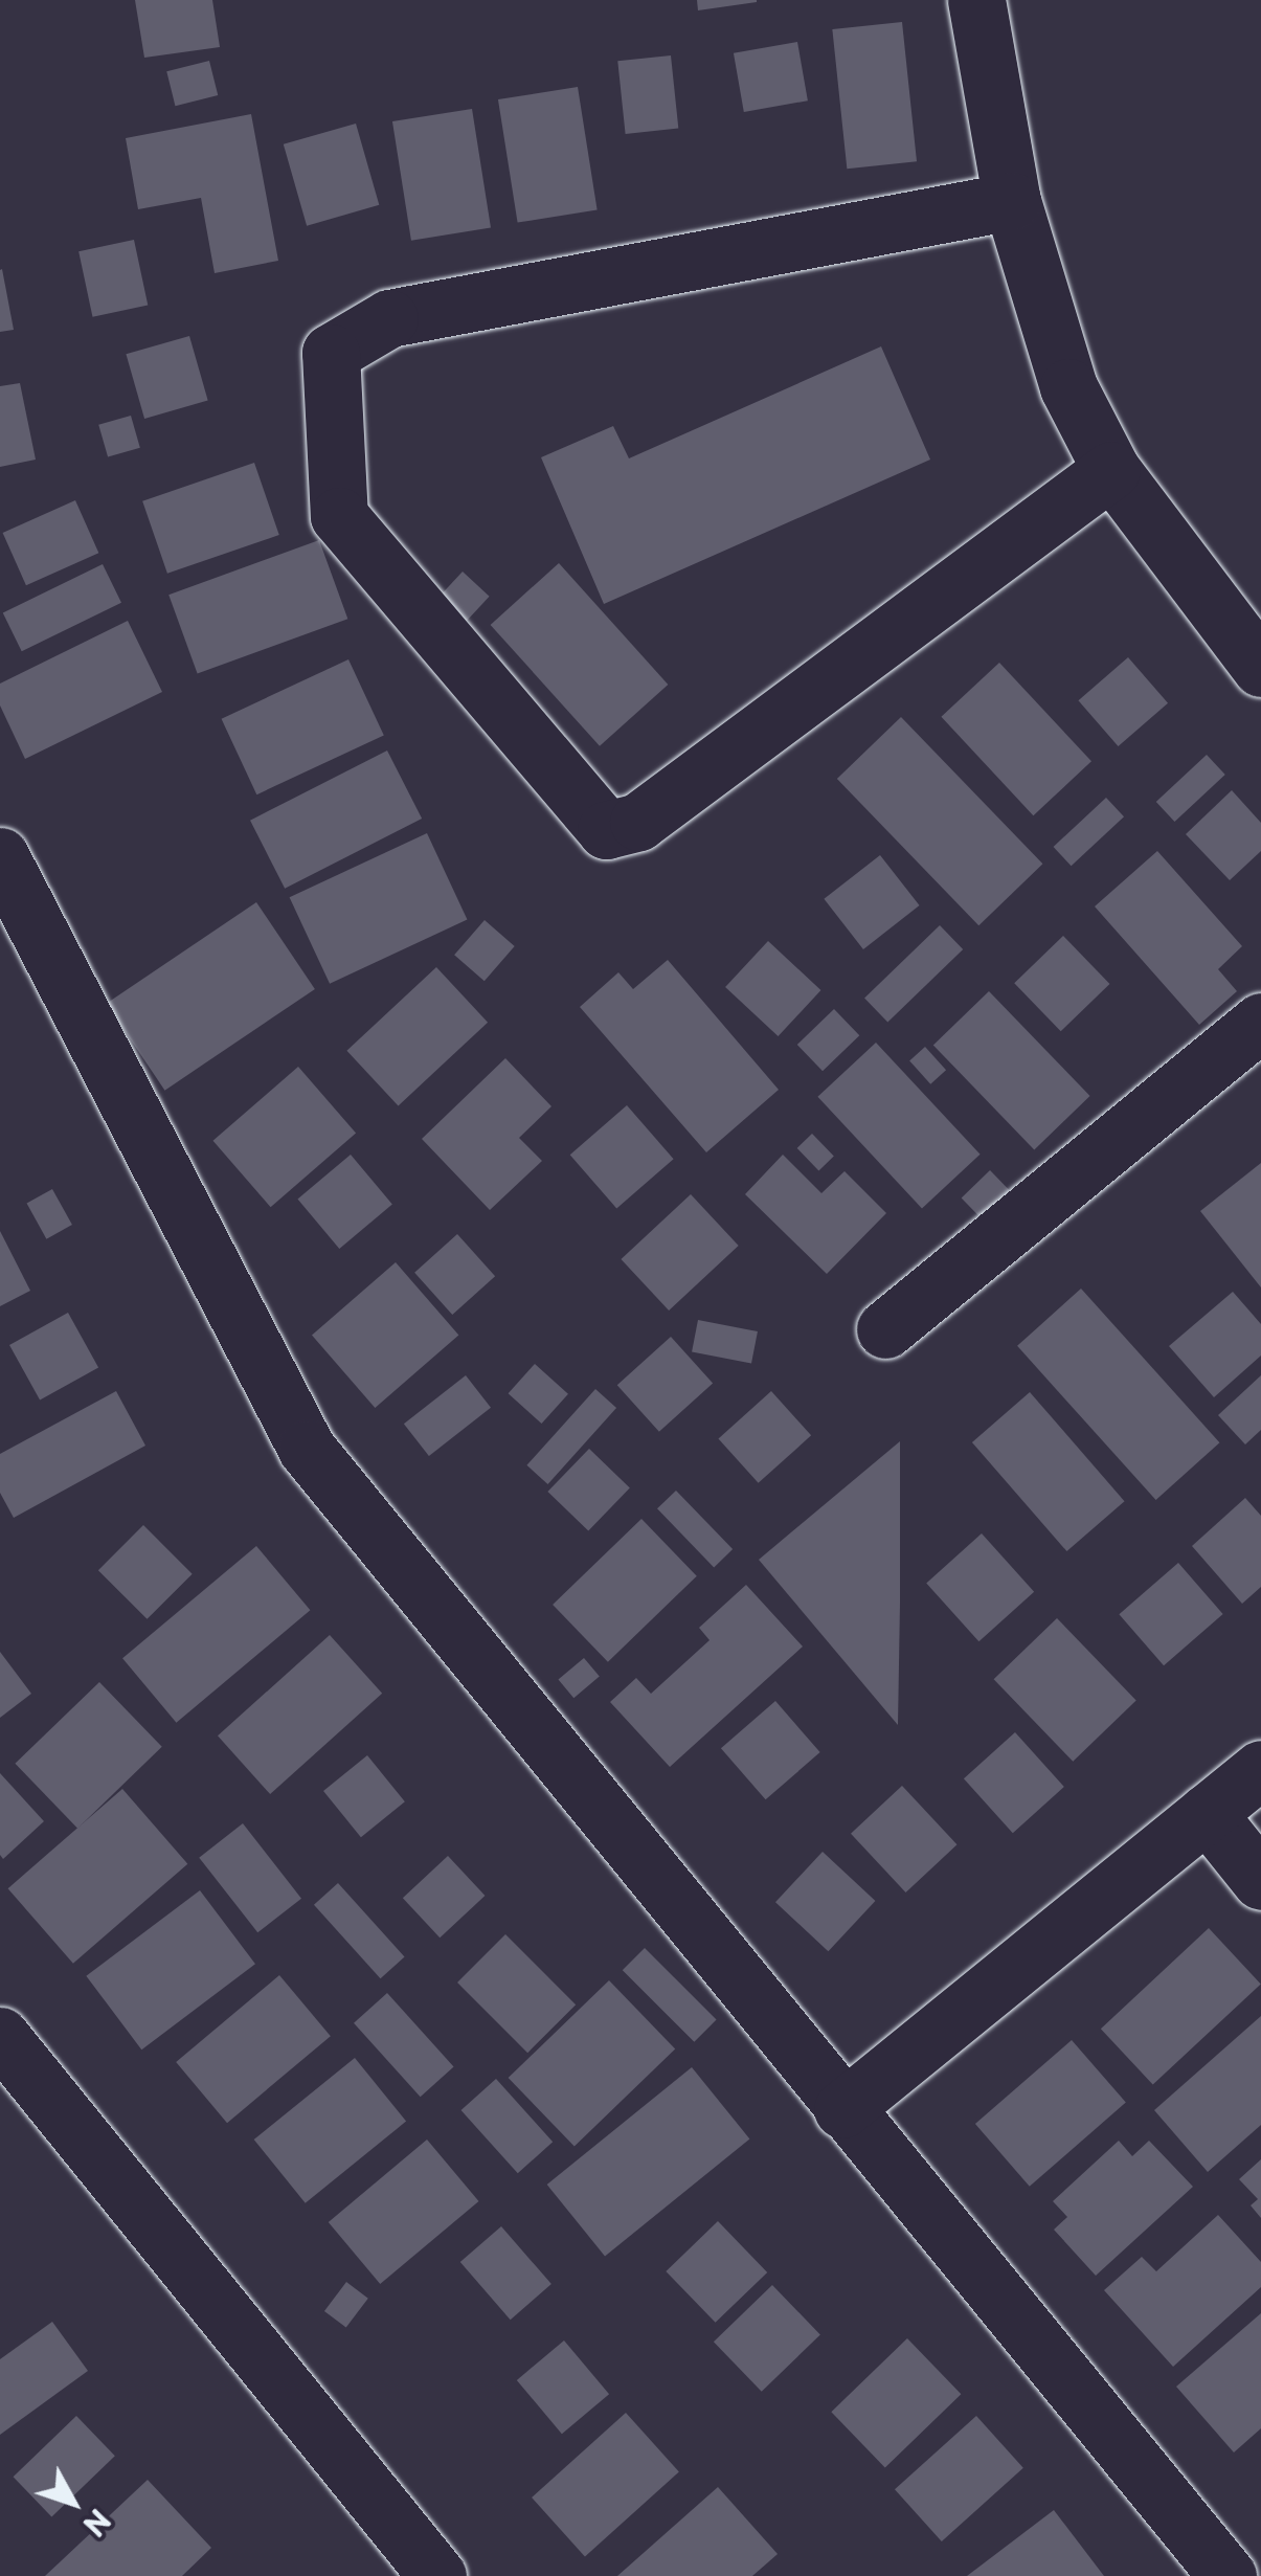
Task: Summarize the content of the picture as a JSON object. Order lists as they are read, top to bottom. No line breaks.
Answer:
{"north":"bottom right"}
